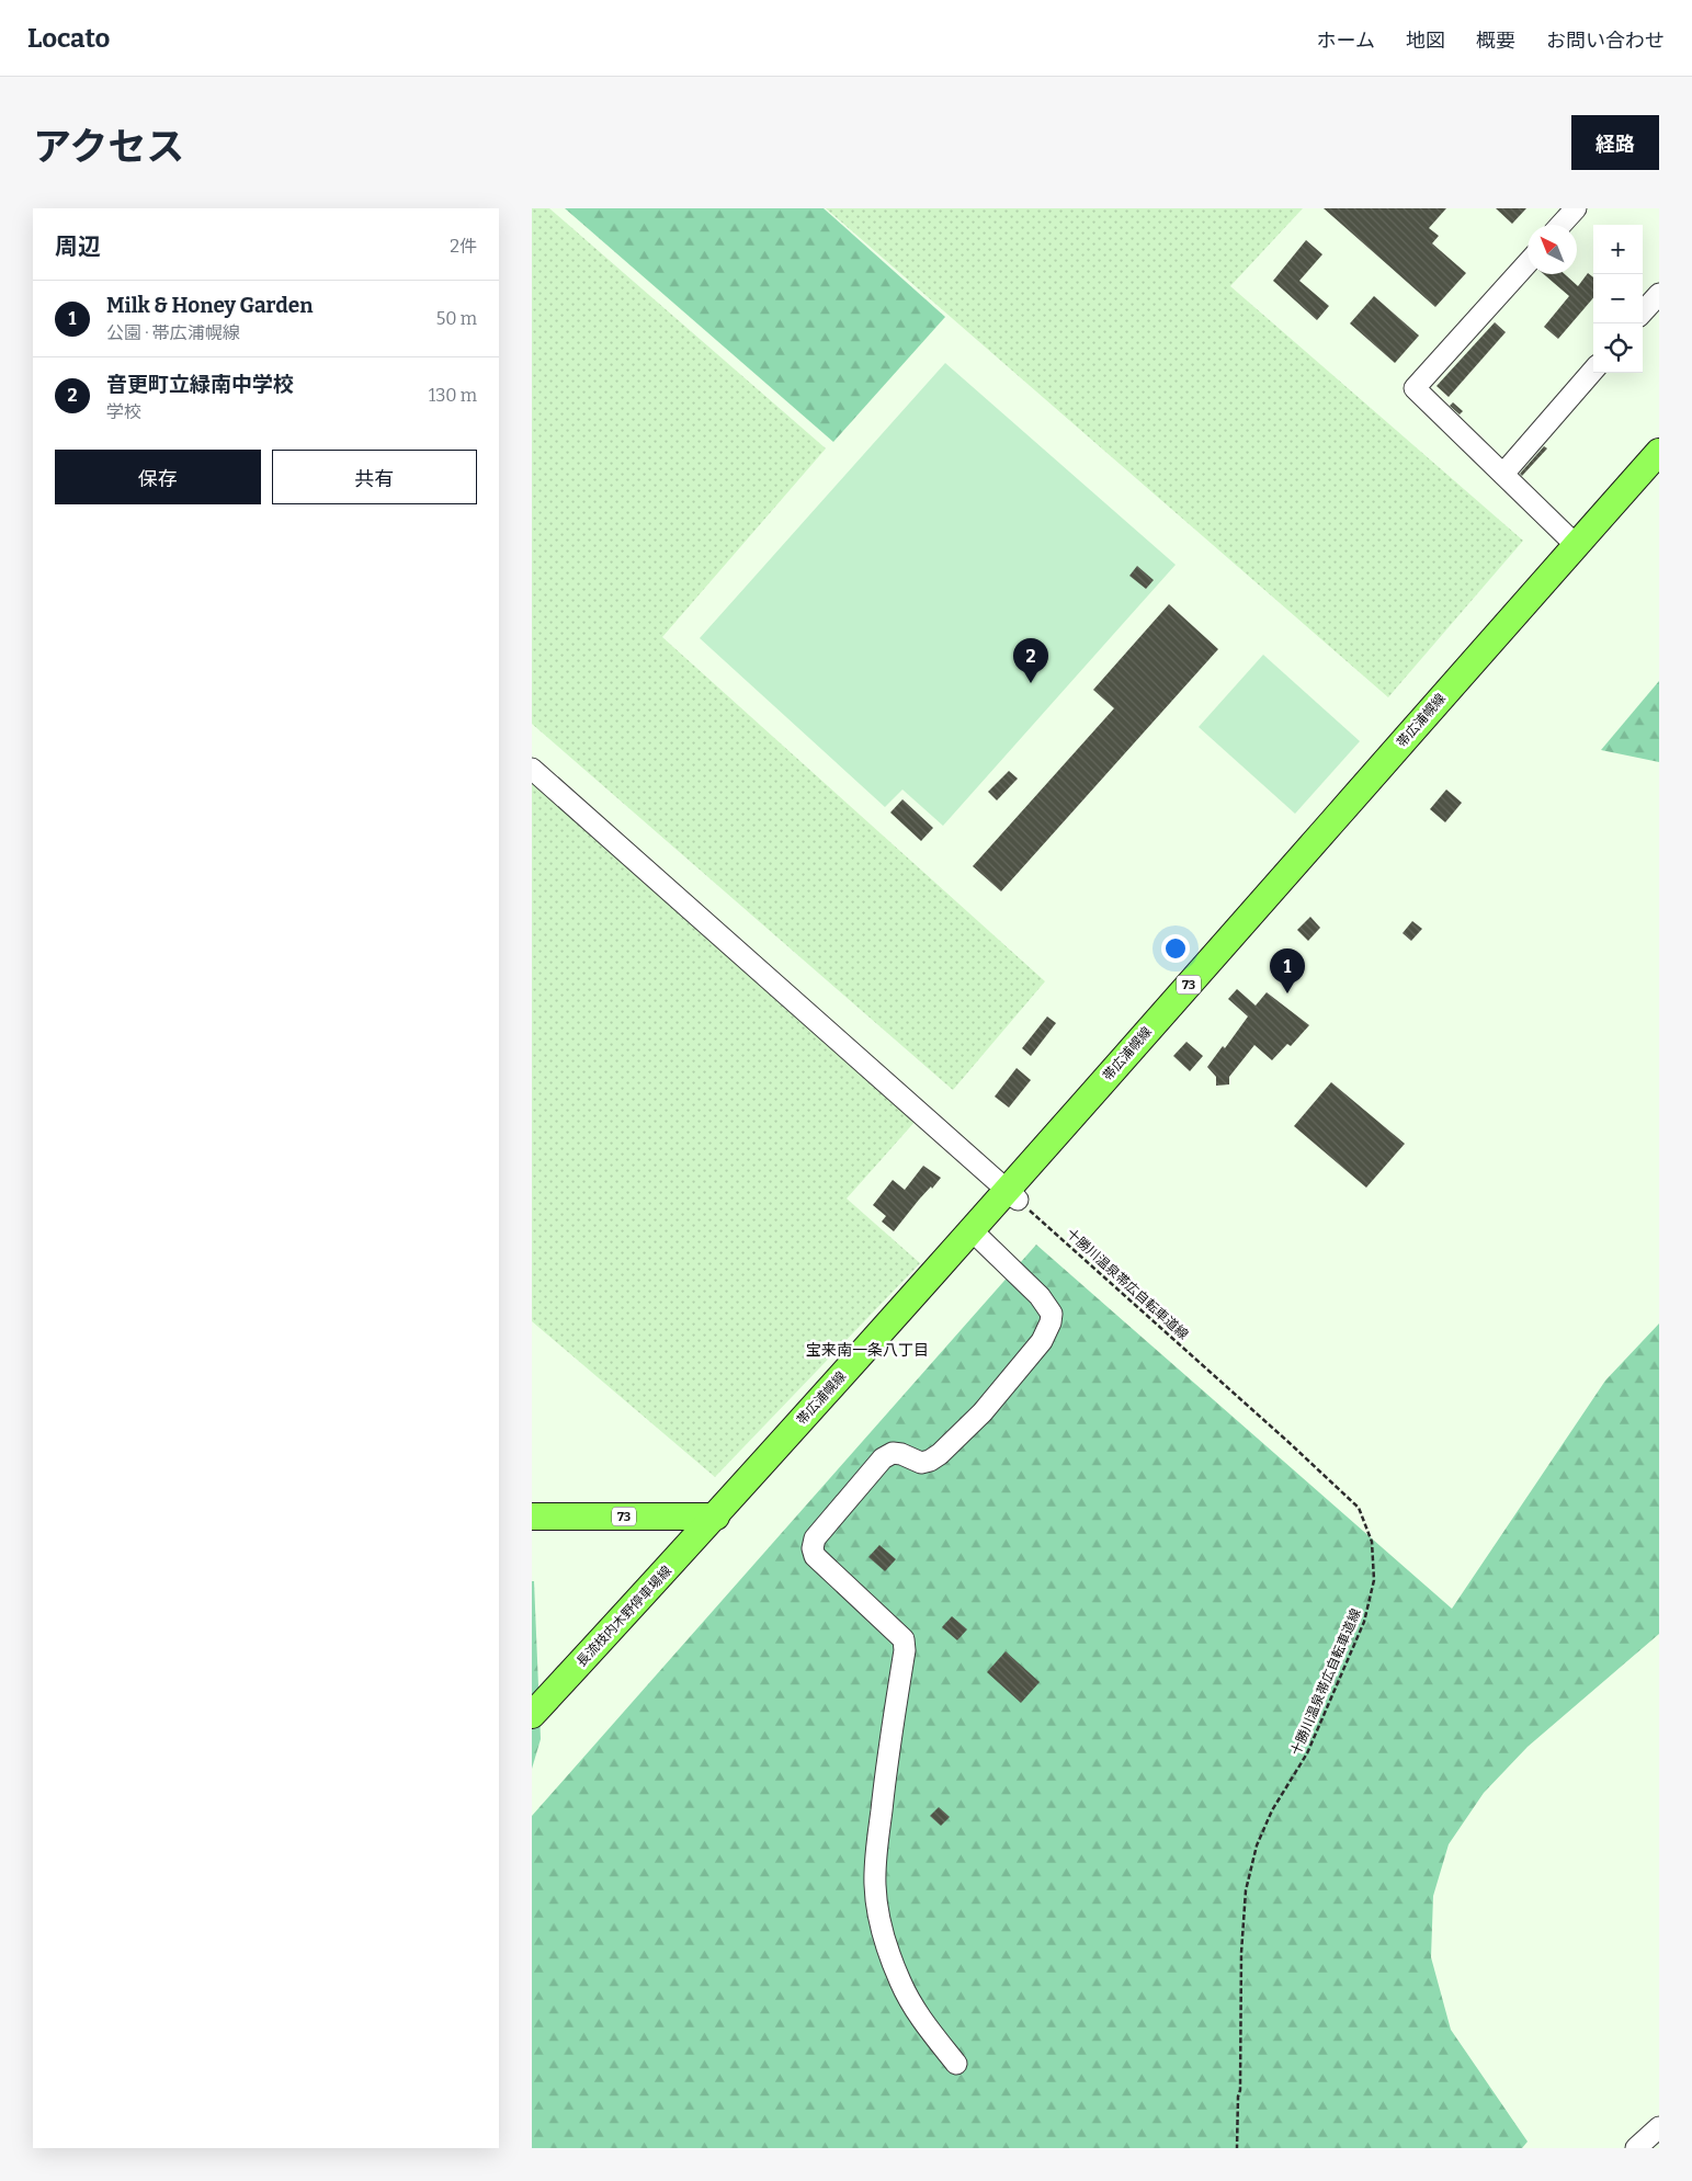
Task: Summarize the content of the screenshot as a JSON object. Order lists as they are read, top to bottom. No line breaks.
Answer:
{"streets":{"main road":["帯広浦幌線","73","長流枝内木野停車場線"],"path":["十勝川温泉帯広自転車道線"]},"crossings":[["帯広浦幌線","73"],["帯広浦幌線","十勝川温泉帯広自転車道線"],["帯広浦幌線","長流枝内木野停車場線"],["73","長流枝内木野停車場線"]],"districts":["宝来南一条八丁目"],"north":"top left","page":{"header":"Locato","nav":["ホーム","地図","概要","お問い合わせ"],"title":"アクセス","buttons":["経路",["保存","共有"]],"heading":["周辺","2件"],"map_buttons":["+","−"],"list":[{"mark":"1","name":"Milk & Honey Garden","note":"公園 · 帯広浦幌線","value":"50 m"},{"mark":"2","name":"音更町立緑南中学校","note":"学校","value":"130 m"}],"pins":["2","1"]}}
